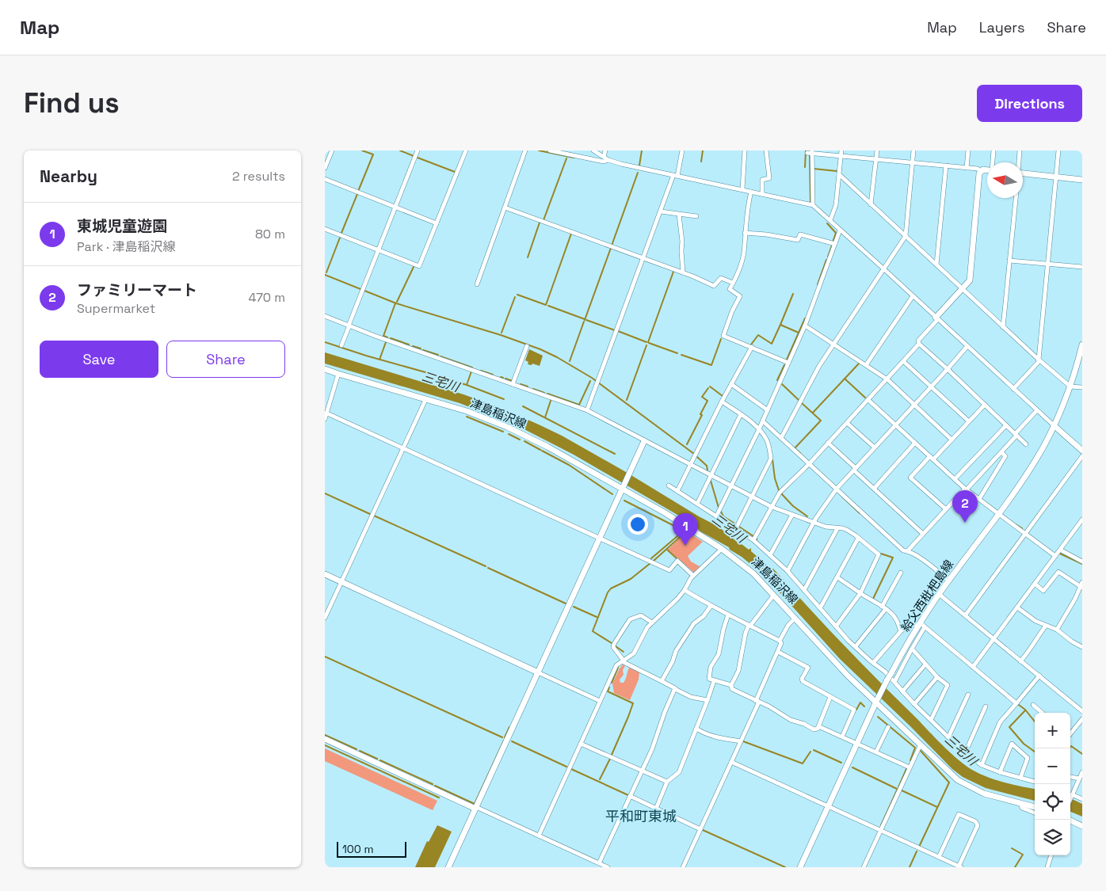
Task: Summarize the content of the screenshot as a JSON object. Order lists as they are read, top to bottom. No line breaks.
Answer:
{"streets":{"main road":["津島稲沢線","給父西枇杷島線"]},"crossings":[["津島稲沢線","給父西枇杷島線"]],"districts":["平和町東城"],"water":["三宅川"],"scale_bar":"100 m","north":"left","page":{"header":"Map","nav":["Map","Layers","Share"],"buttons":["Directions",["Save","Share"]],"title":"Find us","heading":["Nearby","2 results"],"list":[{"mark":"1","name":"東城児童遊園","note":"Park · 津島稲沢線","value":"80 m"},{"mark":"2","name":"ファミリーマート","note":"Supermarket","value":"470 m"}],"pins":["2","1"],"map_buttons":["+","−"],"scale":"100 m"}}
